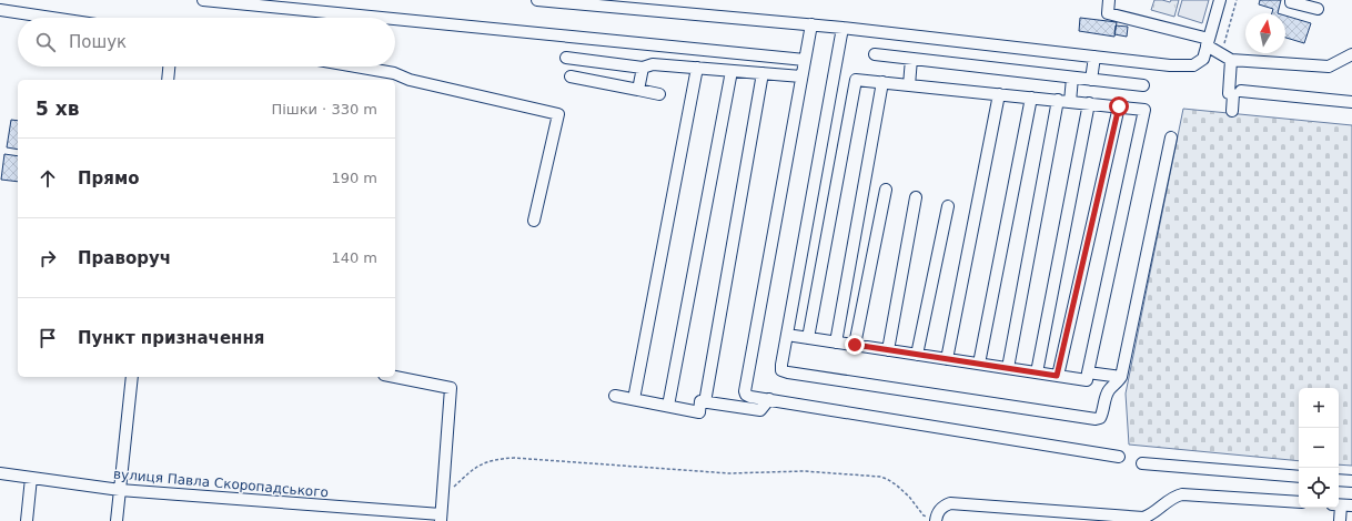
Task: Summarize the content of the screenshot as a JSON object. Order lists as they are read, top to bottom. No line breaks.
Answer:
{"streets":{"street":["вулиця Павла Скоропадського"]},"north":"top","page":{"search":"Пошук","heading":["5 хв","Пішки · 330 m"],"list":[["Прямо","190 m"],["Праворуч","140 m"],"Пункт призначення"],"map_buttons":["+","−"]}}
